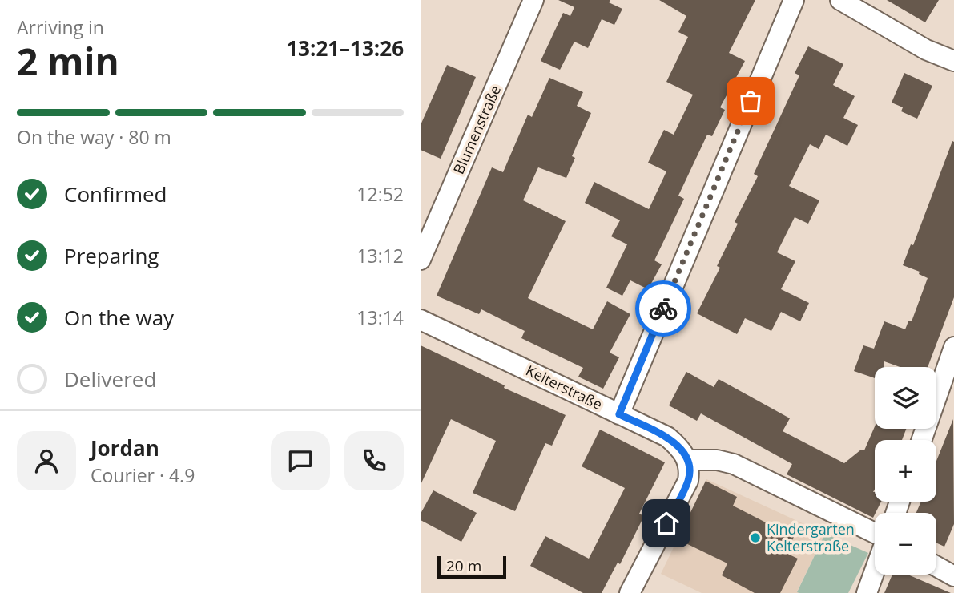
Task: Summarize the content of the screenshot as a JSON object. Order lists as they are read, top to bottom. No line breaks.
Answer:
{"streets":{"street":["Blumenstraße","Kelterstraße"]},"places":["Kindergarten Kelterstraße"],"scale_bar":"20 m","page":{"heading":["2 min","Arriving in","13:21–13:26"],"panel":["Jordan","Courier · 4.9"],"bar":"On the way · 80 m","list":[["Confirmed","12:52"],["Preparing","13:12"],["On the way","13:14"],"Delivered"],"map_buttons":["+","−"],"scale":"20 m"}}
